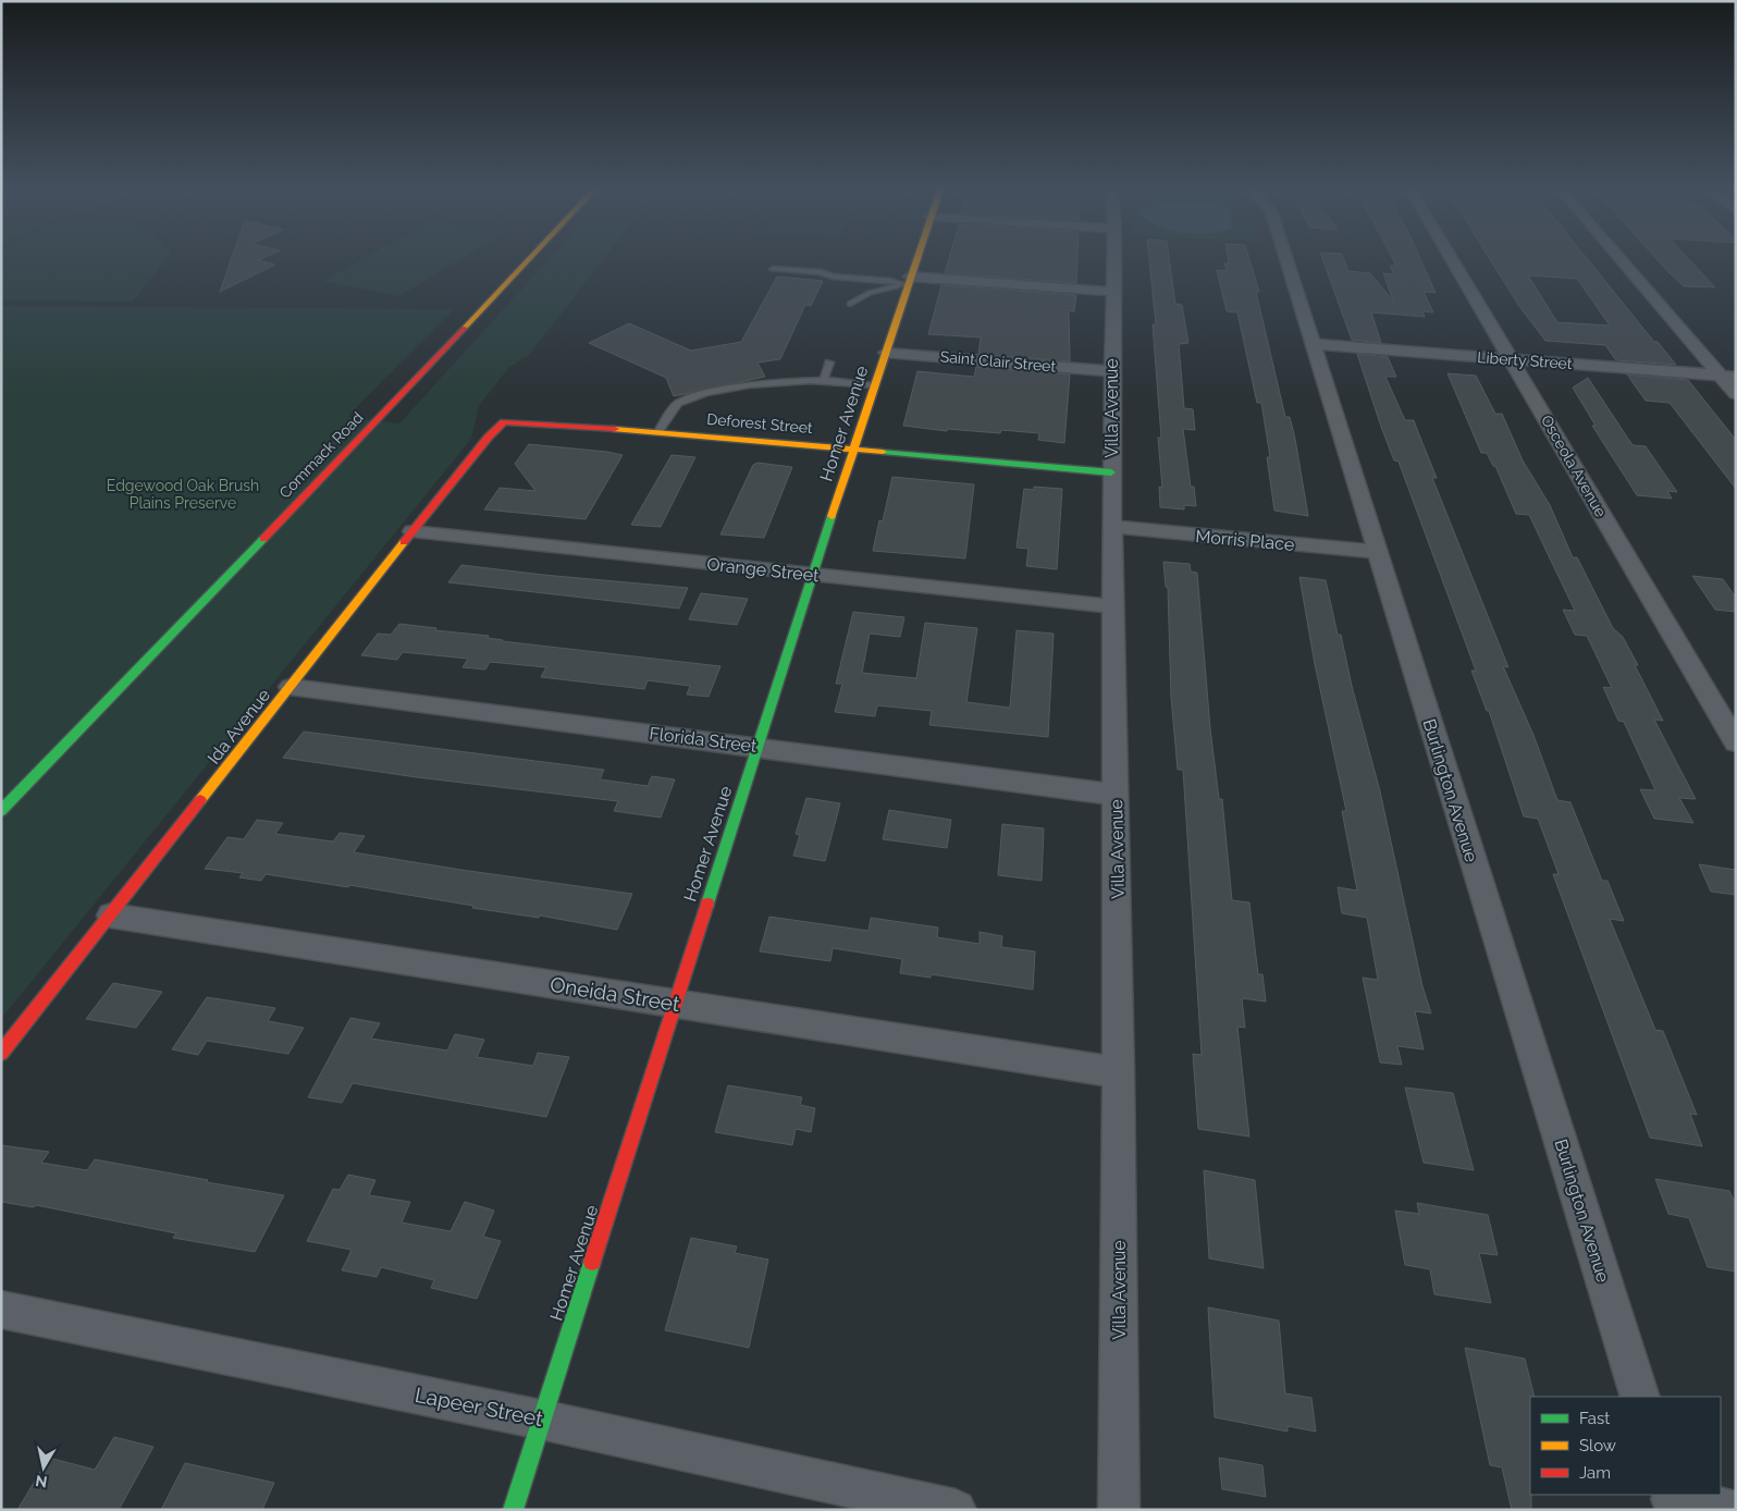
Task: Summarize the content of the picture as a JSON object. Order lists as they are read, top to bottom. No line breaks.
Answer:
{"streets":{"street":["Liberty Street","Saint Clair Street","Villa Avenue","Deforest Street","Homer Avenue","Commack Road","Osceola Avenue","Morris Place","Orange Street","Ida Avenue","Florida Street","Burlington Avenue","Oneida Street","Lapeer Street"]},"crossings":[["Liberty Street","Osceola Avenue"],["Liberty Street","Burlington Avenue"],["Saint Clair Street","Villa Avenue"],["Saint Clair Street","Homer Avenue"],["Villa Avenue","Deforest Street"],["Villa Avenue","Morris Place"],["Villa Avenue","Orange Street"],["Villa Avenue","Florida Street"],["Villa Avenue","Oneida Street"],["Deforest Street","Homer Avenue"],["Deforest Street","Ida Avenue"],["Homer Avenue","Orange Street"],["Homer Avenue","Florida Street"],["Homer Avenue","Oneida Street"],["Homer Avenue","Lapeer Street"],["Morris Place","Burlington Avenue"],["Orange Street","Ida Avenue"],["Ida Avenue","Florida Street"],["Ida Avenue","Oneida Street"]],"parks":["Edgewood Oak Brush Plains Preserve"],"legend":["Fast","Slow","Jam"],"north":"bottom"}
